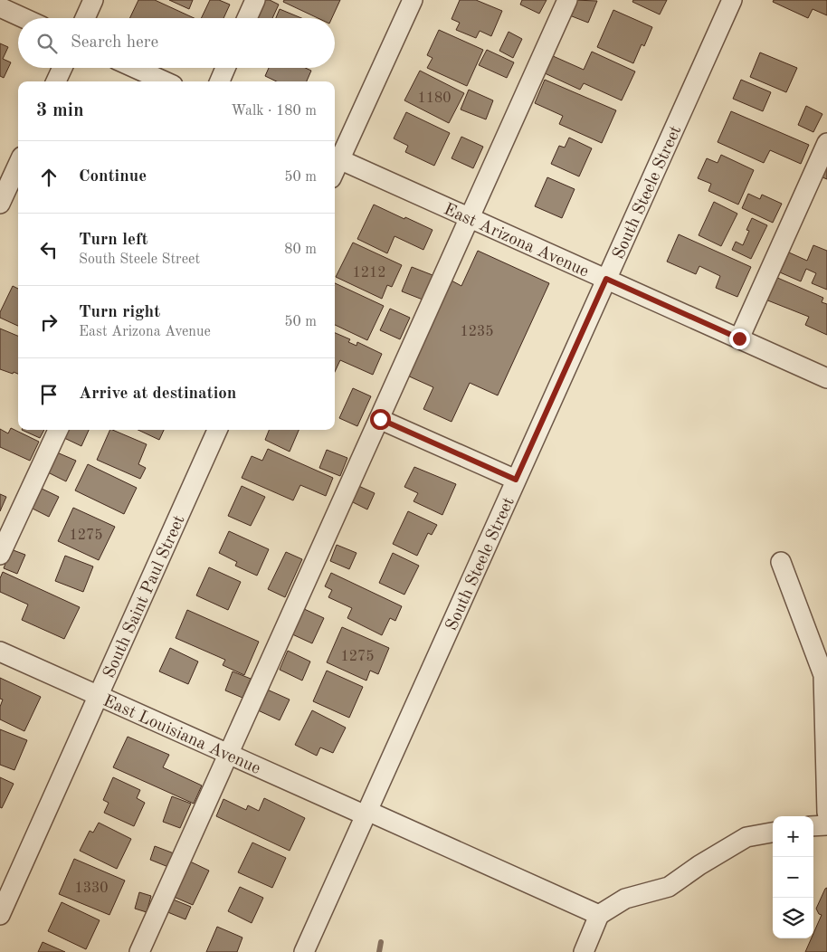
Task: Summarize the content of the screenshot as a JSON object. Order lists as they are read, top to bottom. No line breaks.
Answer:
{"streets":{"street":["South Steele Street","East Arizona Avenue","South Saint Paul Street","East Louisiana Avenue"]},"crossings":[["South Steele Street","East Arizona Avenue"],["South Steele Street","East Louisiana Avenue"],["South Saint Paul Street","East Louisiana Avenue"]],"house_numbers":["1180","1212","1235","1275","1275","1330"],"page":{"search":"Search here","heading":["3 min","Walk · 180 m"],"list":[["Continue","50 m"],["Turn left","South Steele Street","80 m"],["Turn right","East Arizona Avenue","50 m"],"Arrive at destination"],"map_buttons":["+","−"]}}
